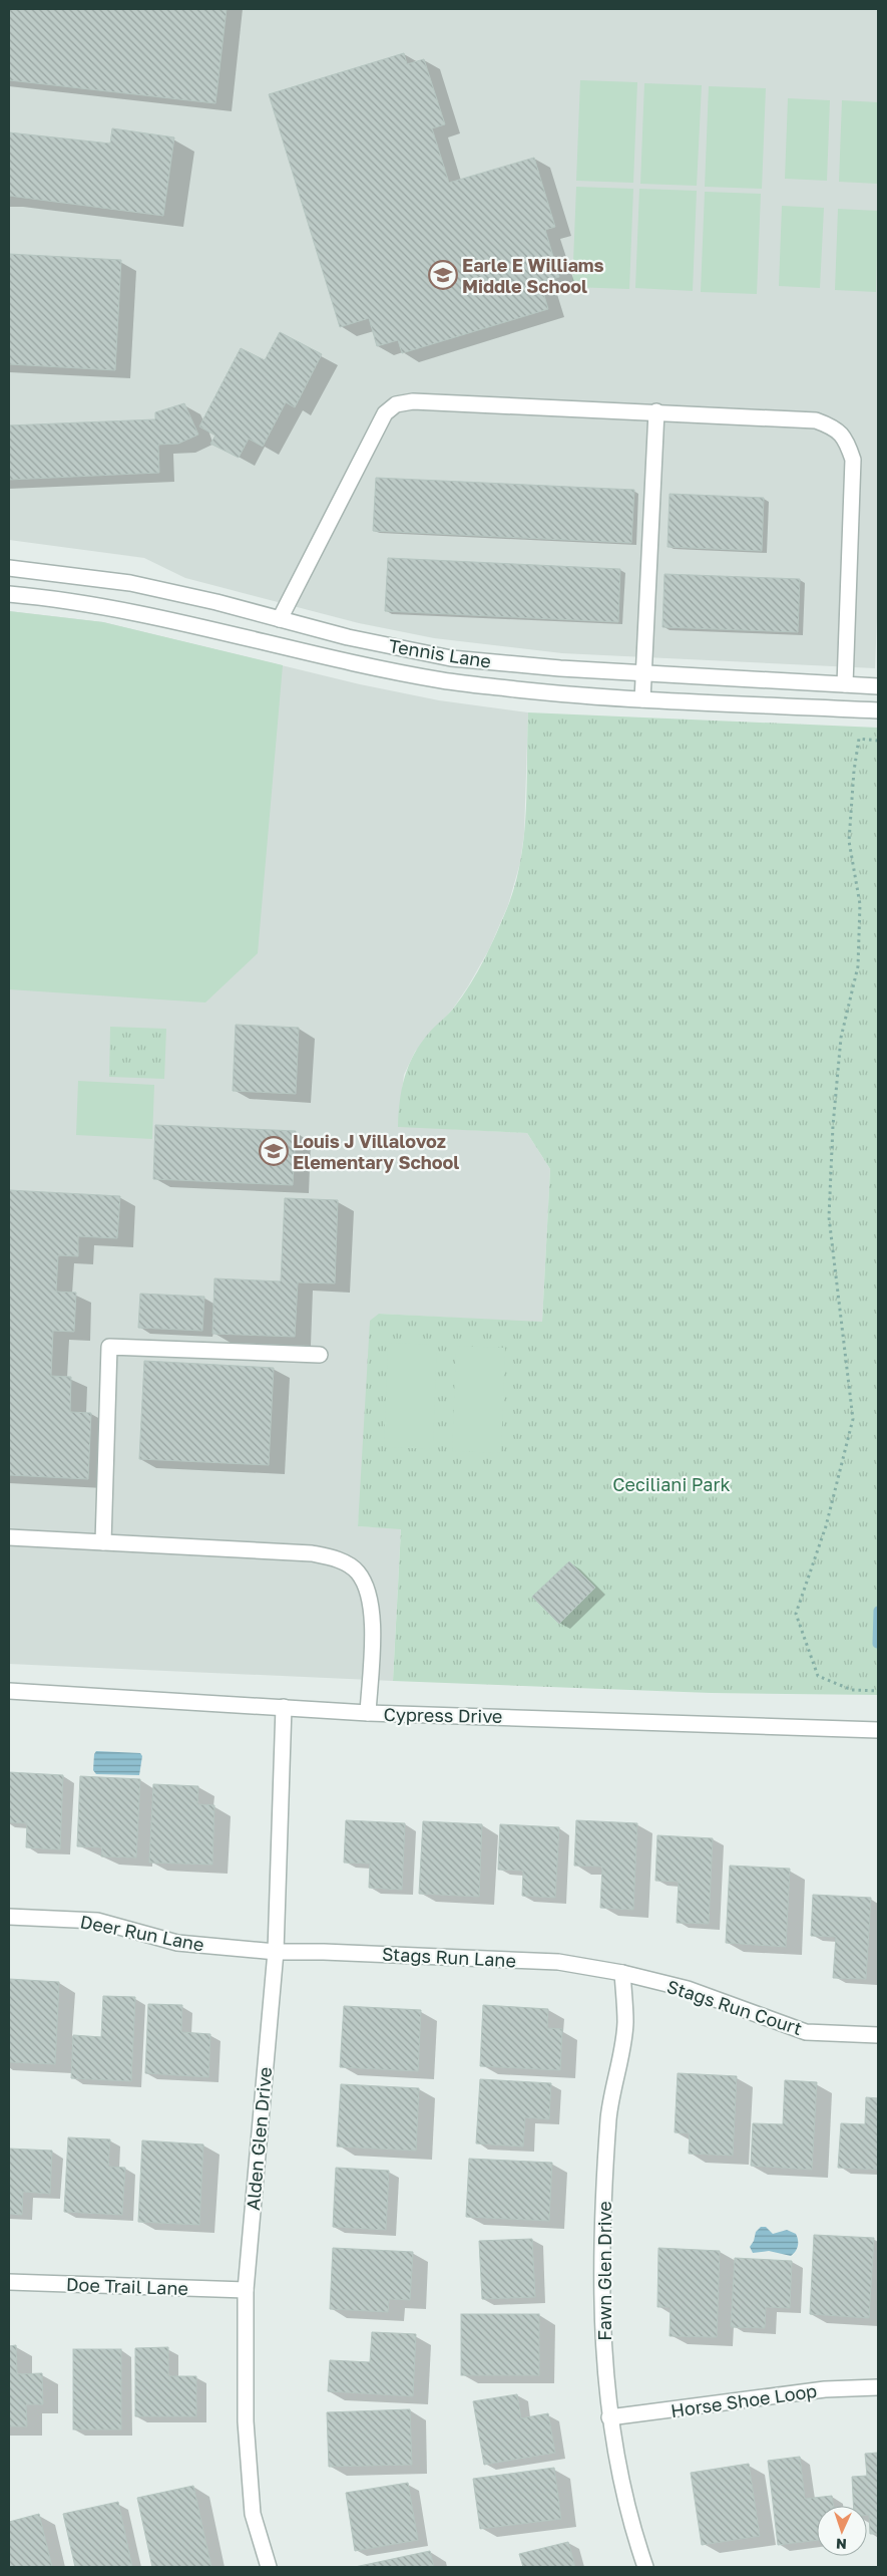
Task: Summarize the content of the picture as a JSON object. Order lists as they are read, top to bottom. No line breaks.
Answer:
{"streets":{"street":["Tennis Lane","Cypress Drive","Deer Run Lane","Stags Run Lane","Stags Run Court","Alden Glen Drive","Fawn Glen Drive","Doe Trail Lane","Horse Shoe Loop"]},"crossings":[["Cypress Drive","Alden Glen Drive"],["Deer Run Lane","Stags Run Lane"],["Deer Run Lane","Alden Glen Drive"],["Stags Run Lane","Stags Run Court"],["Stags Run Lane","Alden Glen Drive"],["Stags Run Lane","Fawn Glen Drive"],["Stags Run Court","Fawn Glen Drive"],["Alden Glen Drive","Doe Trail Lane"],["Fawn Glen Drive","Horse Shoe Loop"]],"parks":["Ceciliani Park"],"places":{"school or university":["Earle E Williams Middle School","Louis J Villalovoz Elementary School"]},"north":"bottom"}
